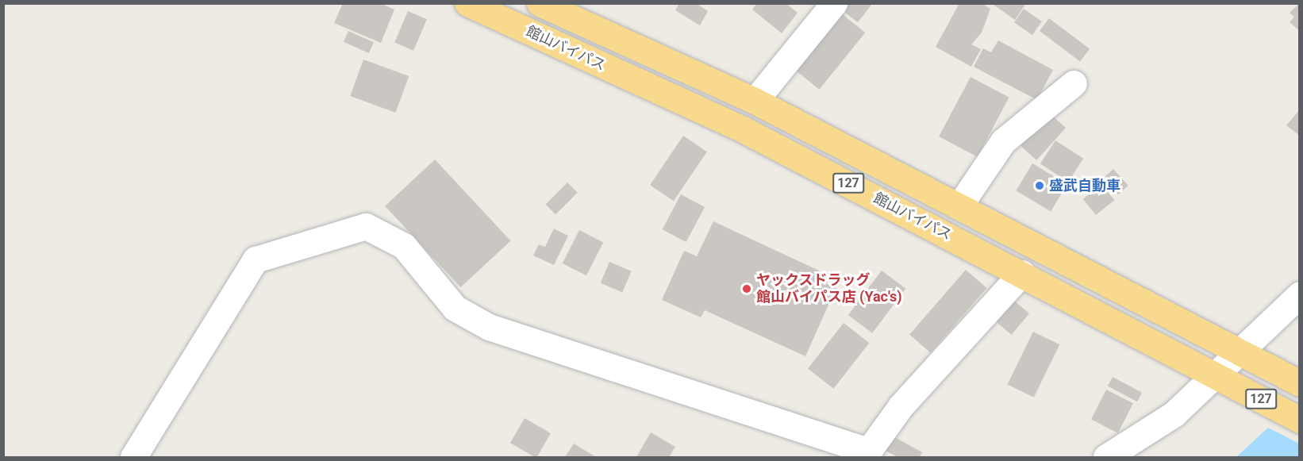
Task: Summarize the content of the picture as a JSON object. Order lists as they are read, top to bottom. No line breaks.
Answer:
{"streets":{"highway":["館山バイパス","127"]},"places":["盛武自動車","ヤックスドラッグ 館山バイパス店 (Yac's)"]}
